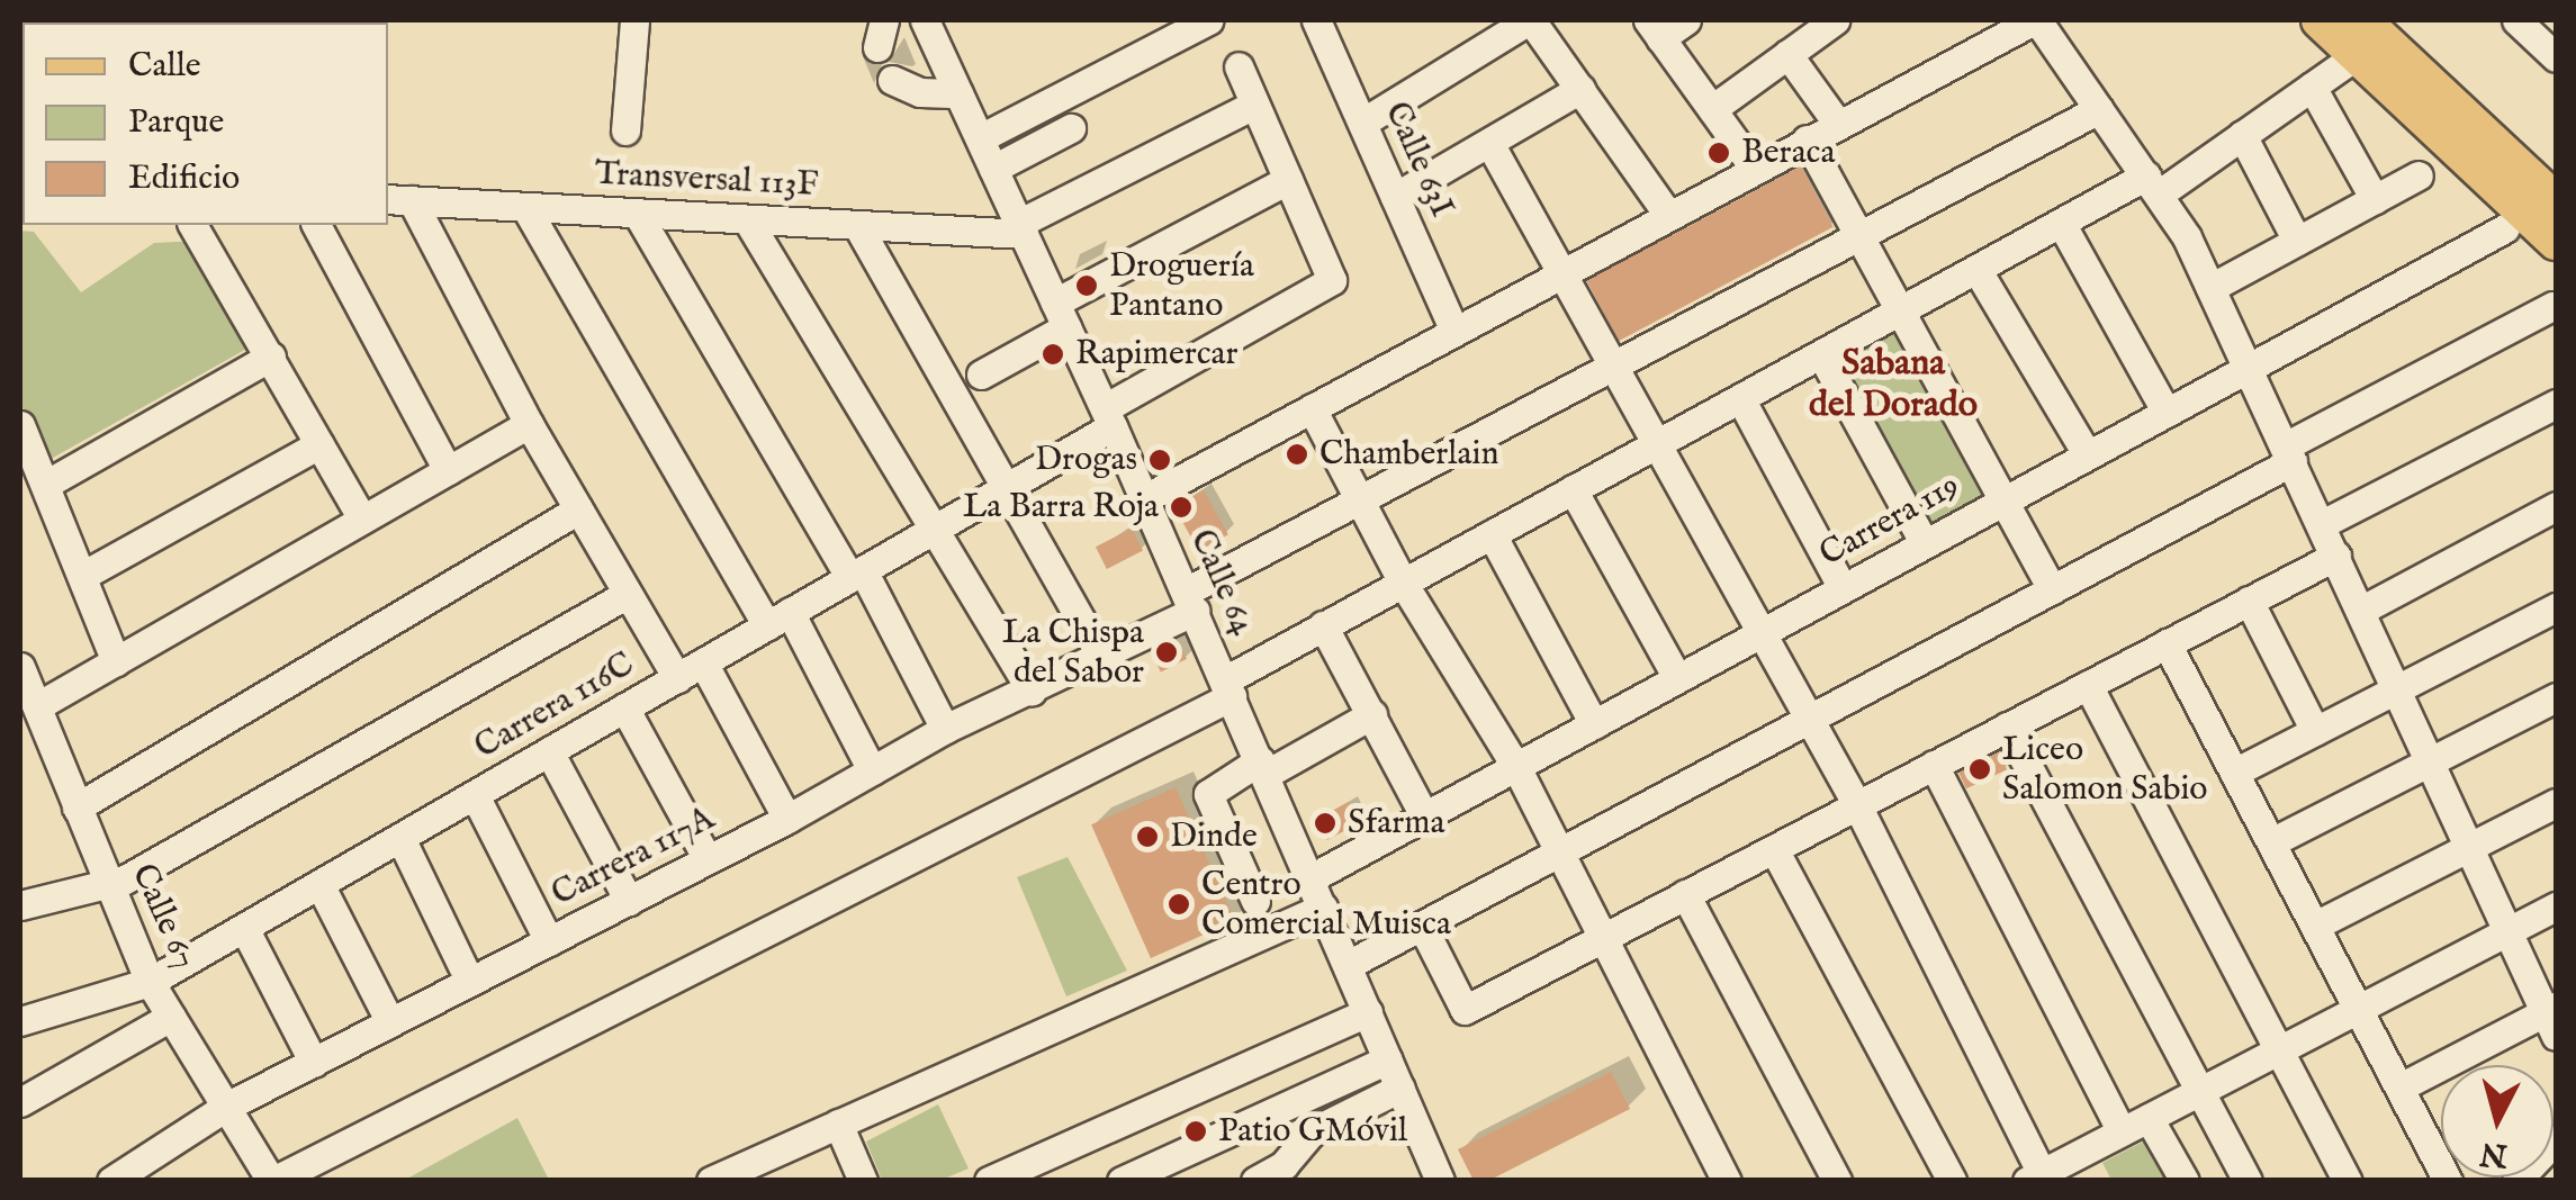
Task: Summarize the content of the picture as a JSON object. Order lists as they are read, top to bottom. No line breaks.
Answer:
{"streets":{"street":["Calle 63I","Transversal 113F","Carrera 119","Calle 64","Carrera 116C","Carrera 117A","Calle 67"]},"crossings":[["Transversal 113F","Calle 64"],["Carrera 119","Calle 64"],["Calle 64","Carrera 116C"],["Calle 64","Carrera 117A"],["Carrera 116C","Calle 67"],["Carrera 117A","Calle 67"]],"districts":["Sabana del Dorado"],"places":["Beraca","Droguería Pantano","Rapimercar","Chamberlain","Drogas","La Barra Roja","La Chispa del Sabor","Liceo Salomon Sabio","Sfarma","Dinde","Centro Comercial Muisca","Patio GMóvil"],"legend":["Calle","Parque","Edificio"],"north":"bottom"}
